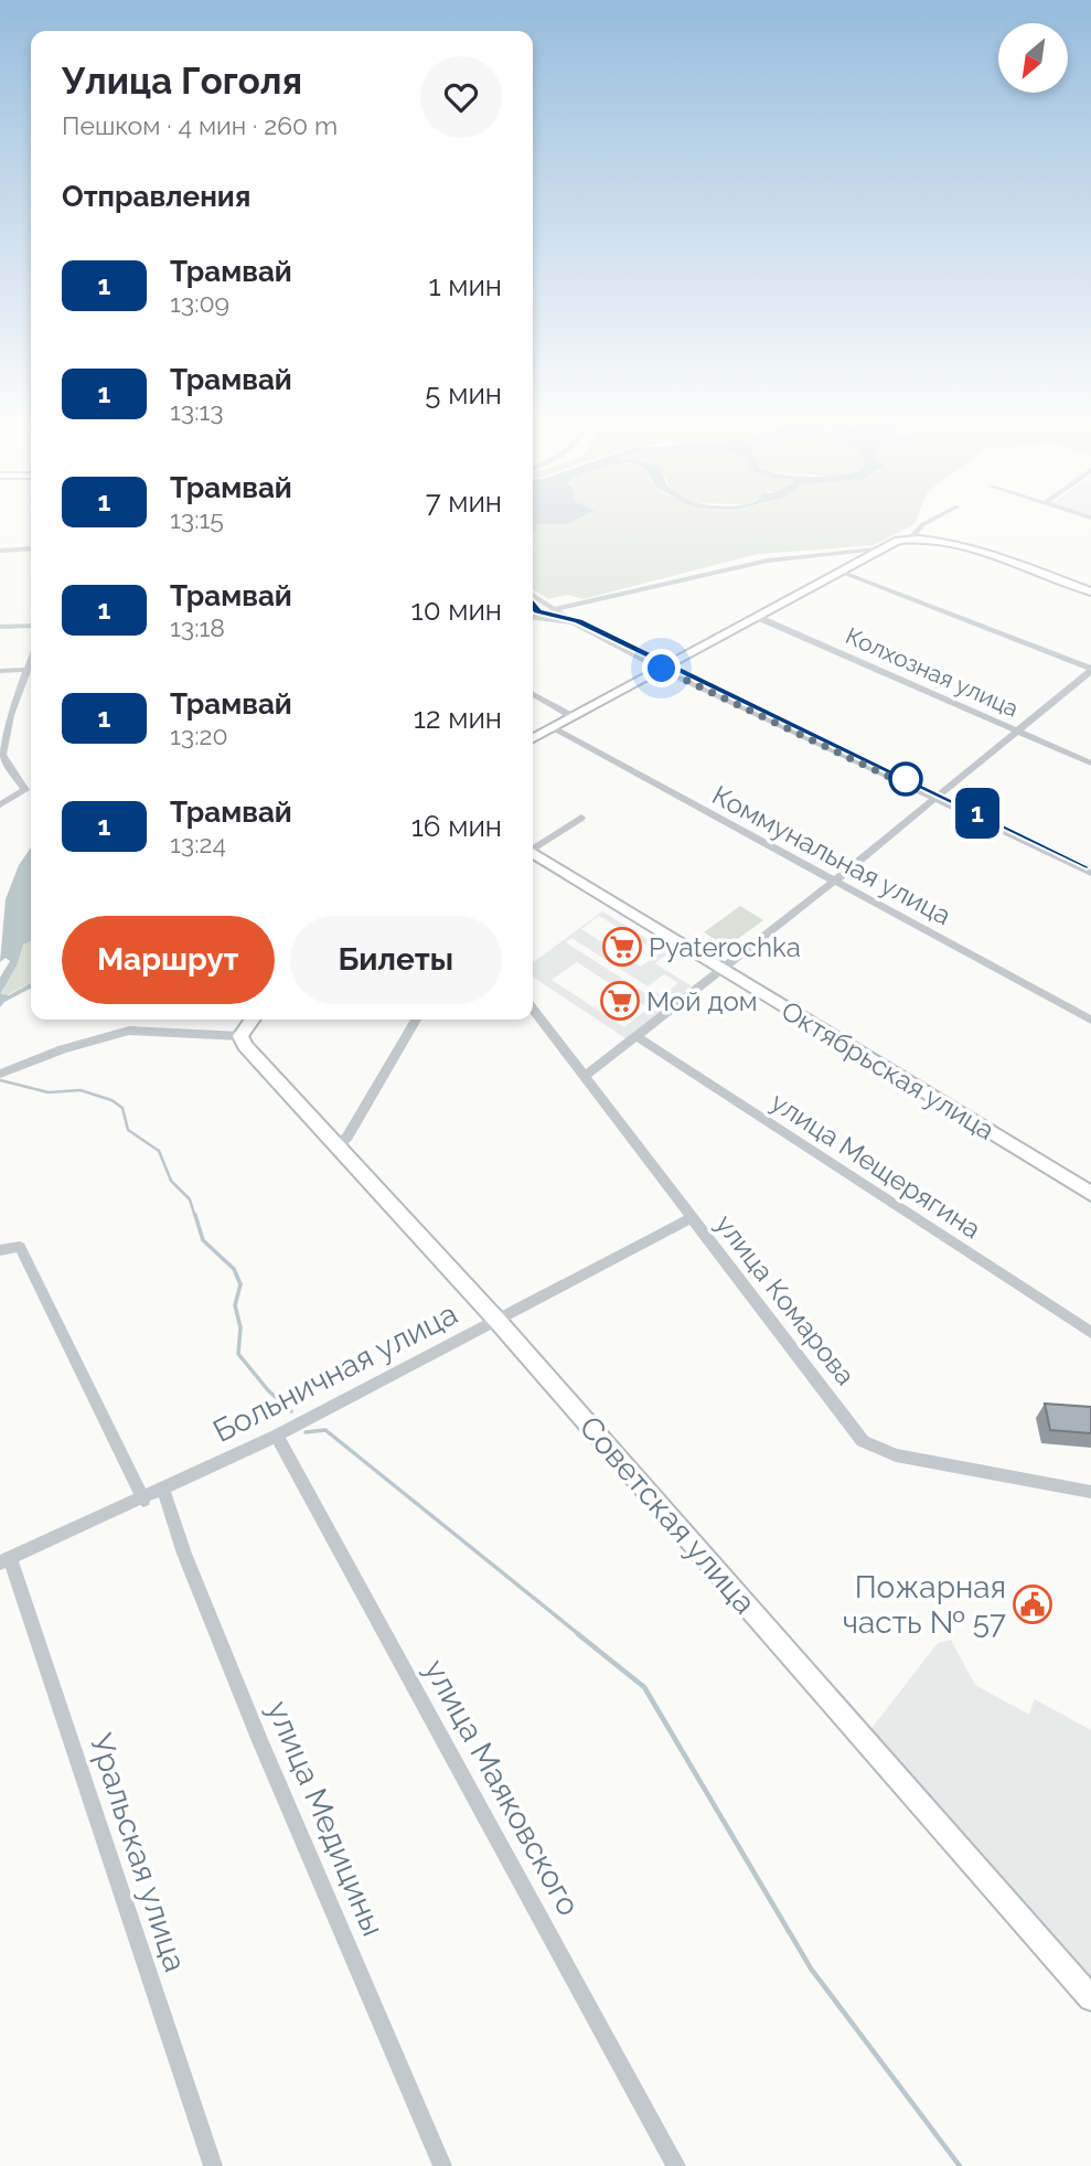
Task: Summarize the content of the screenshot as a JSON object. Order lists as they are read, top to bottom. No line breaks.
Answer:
{"streets":{"main road":["Октябрьская улица","Советская улица"],"street":["Колхозная улица","Коммунальная улица","улица Мещерягина","улица Комарова","Больничная улица","улица Маяковского","улица Медицины","Уральская улица"]},"crossings":[["улица Комарова","Больничная улица"],["Больничная улица","Советская улица"],["Больничная улица","улица Маяковского"],["Больничная улица","улица Медицины"],["Больничная улица","Уральская улица"]],"places":{"supermarket":["Pyaterochka","Мой дом"],"public building":["Пожарная часть № 57"]},"lines":["tram line 1"],"north":"bottom left","page":{"on_map":"1","heading":[["Улица Гоголя","Пешком · 4 мин · 260 m"],"Отправления"],"list":[{"mark":"1","name":"Трамвай","note":"13:09","value":"1 мин"},{"mark":"1","name":"Трамвай","note":"13:13","value":"5 мин"},{"mark":"1","name":"Трамвай","note":"13:15","value":"7 мин"},{"mark":"1","name":"Трамвай","note":"13:18","value":"10 мин"},{"mark":"1","name":"Трамвай","note":"13:20","value":"12 мин"},{"mark":"1","name":"Трамвай","note":"13:24","value":"16 мин"}],"buttons":["Маршрут","Билеты"]}}
